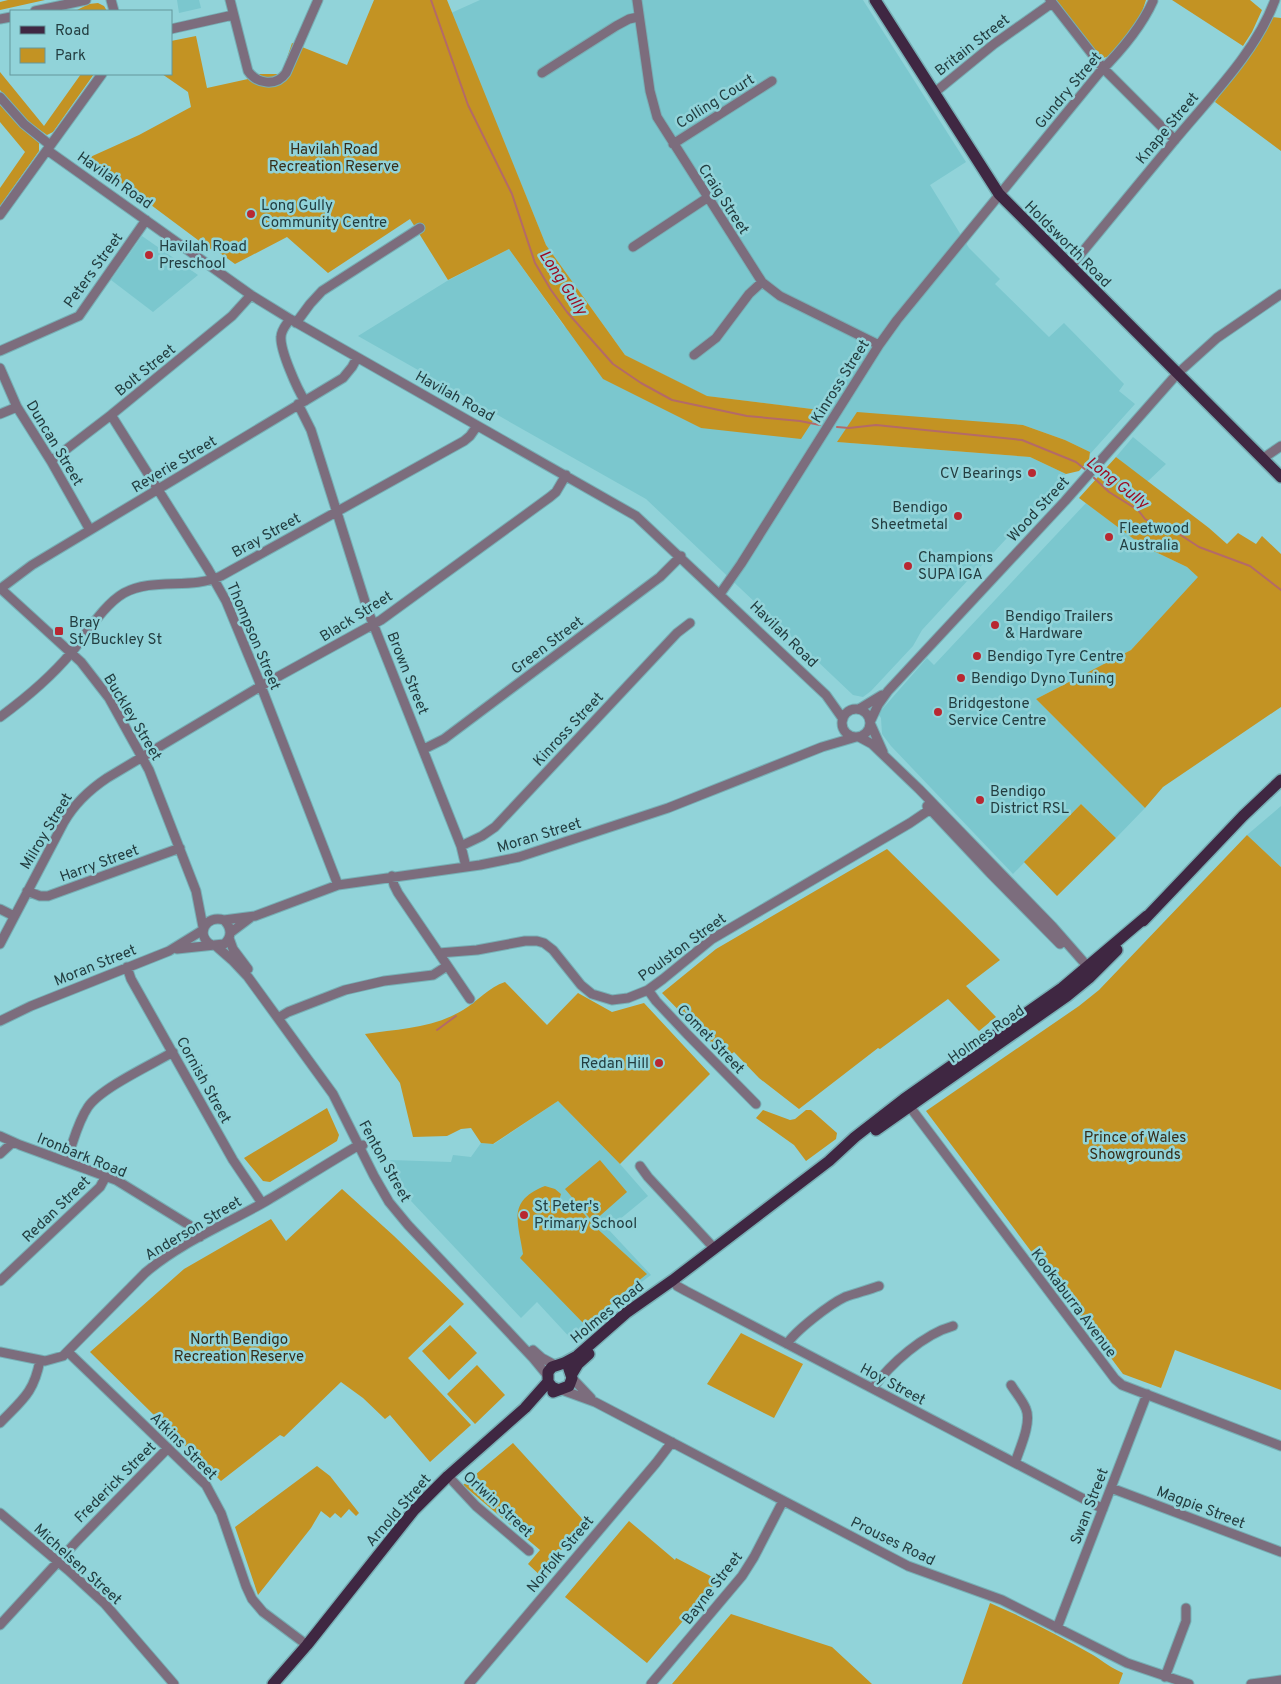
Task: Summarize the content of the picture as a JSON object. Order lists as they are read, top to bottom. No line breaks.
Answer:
{"streets":{"main road":["Holdsworth Road","Holmes Road","Arnold Street"],"street":["Britain Street","Gundry Street","Colling Court","Knape Street","Havilah Road","Craig Street","Peters Street","Bolt Street","Kinross Street","Duncan Street","Reverie Street","Wood Street","Bray Street","Black Street","Thompson Street","Green Street","Brown Street","Buckley Street","Milroy Street","Moran Street","Harry Street","Poulston Street","Comet Street","Cornish Street","Ironbark Road","Fenton Street","Redan Street","Anderson Street","Kookaburra Avenue","Hoy Street","Atkins Street","Frederick Street","Orlwin Street","Swan Street","Magpie Street","Prouses Road","Norfolk Street","Michelsen Street","Bayne Street"]},"crossings":[["Britain Street","Holdsworth Road"],["Gundry Street","Holdsworth Road"],["Gundry Street","Kinross Street"],["Colling Court","Craig Street"],["Knape Street","Holdsworth Road"],["Havilah Road","Peters Street"],["Havilah Road","Bolt Street"],["Havilah Road","Kinross Street"],["Havilah Road","Reverie Street"],["Havilah Road","Wood Street"],["Havilah Road","Bray Street"],["Havilah Road","Black Street"],["Havilah Road","Green Street"],["Havilah Road","Brown Street"],["Havilah Road","Moran Street"],["Craig Street","Kinross Street"],["Holdsworth Road","Kinross Street"],["Holdsworth Road","Wood Street"],["Bolt Street","Duncan Street"],["Bolt Street","Thompson Street"],["Kinross Street","Brown Street"],["Duncan Street","Reverie Street"],["Reverie Street","Thompson Street"],["Reverie Street","Brown Street"],["Reverie Street","Buckley Street"],["Wood Street","Moran Street"],["Bray Street","Thompson Street"],["Bray Street","Brown Street"],["Bray Street","Buckley Street"],["Black Street","Thompson Street"],["Black Street","Brown Street"],["Black Street","Buckley Street"],["Black Street","Milroy Street"],["Thompson Street","Moran Street"],["Green Street","Brown Street"],["Brown Street","Moran Street"],["Buckley Street","Milroy Street"],["Buckley Street","Moran Street"],["Buckley Street","Harry Street"],["Buckley Street","Fenton Street"],["Milroy Street","Harry Street"],["Moran Street","Cornish Street"],["Moran Street","Fenton Street"],["Poulston Street","Comet Street"],["Holmes Road","Fenton Street"],["Holmes Road","Kookaburra Avenue"],["Holmes Road","Hoy Street"],["Holmes Road","Arnold Street"],["Holmes Road","Prouses Road"],["Cornish Street","Anderson Street"],["Ironbark Road","Redan Street"],["Ironbark Road","Anderson Street"],["Fenton Street","Anderson Street"],["Fenton Street","Arnold Street"],["Fenton Street","Prouses Road"],["Anderson Street","Atkins Street"],["Kookaburra Avenue","Swan Street"],["Hoy Street","Swan Street"],["Atkins Street","Frederick Street"],["Atkins Street","Arnold Street"],["Frederick Street","Michelsen Street"],["Orlwin Street","Arnold Street"],["Swan Street","Magpie Street"],["Swan Street","Prouses Road"],["Arnold Street","Prouses Road"],["Prouses Road","Norfolk Street"],["Prouses Road","Bayne Street"]],"water":["Long Gully"],"parks":["Havilah Road Recreation Reserve","Prince of Wales Showgrounds","North Bendigo Recreation Reserve"],"places":{"other":["Long Gully Community Centre","Havilah Road Preschool","CV Bearings","Bendigo Sheetmetal","Fleetwood Australia","Champions SUPA IGA","Bendigo Trailers & Hardware","Bendigo Tyre Centre","Bendigo Dyno Tuning","Bridgestone Service Centre","Bendigo District RSL","Redan Hill","St Peter's Primary School"],"transit":["Bray St/Buckley St"]},"legend":["Road","Park"]}
